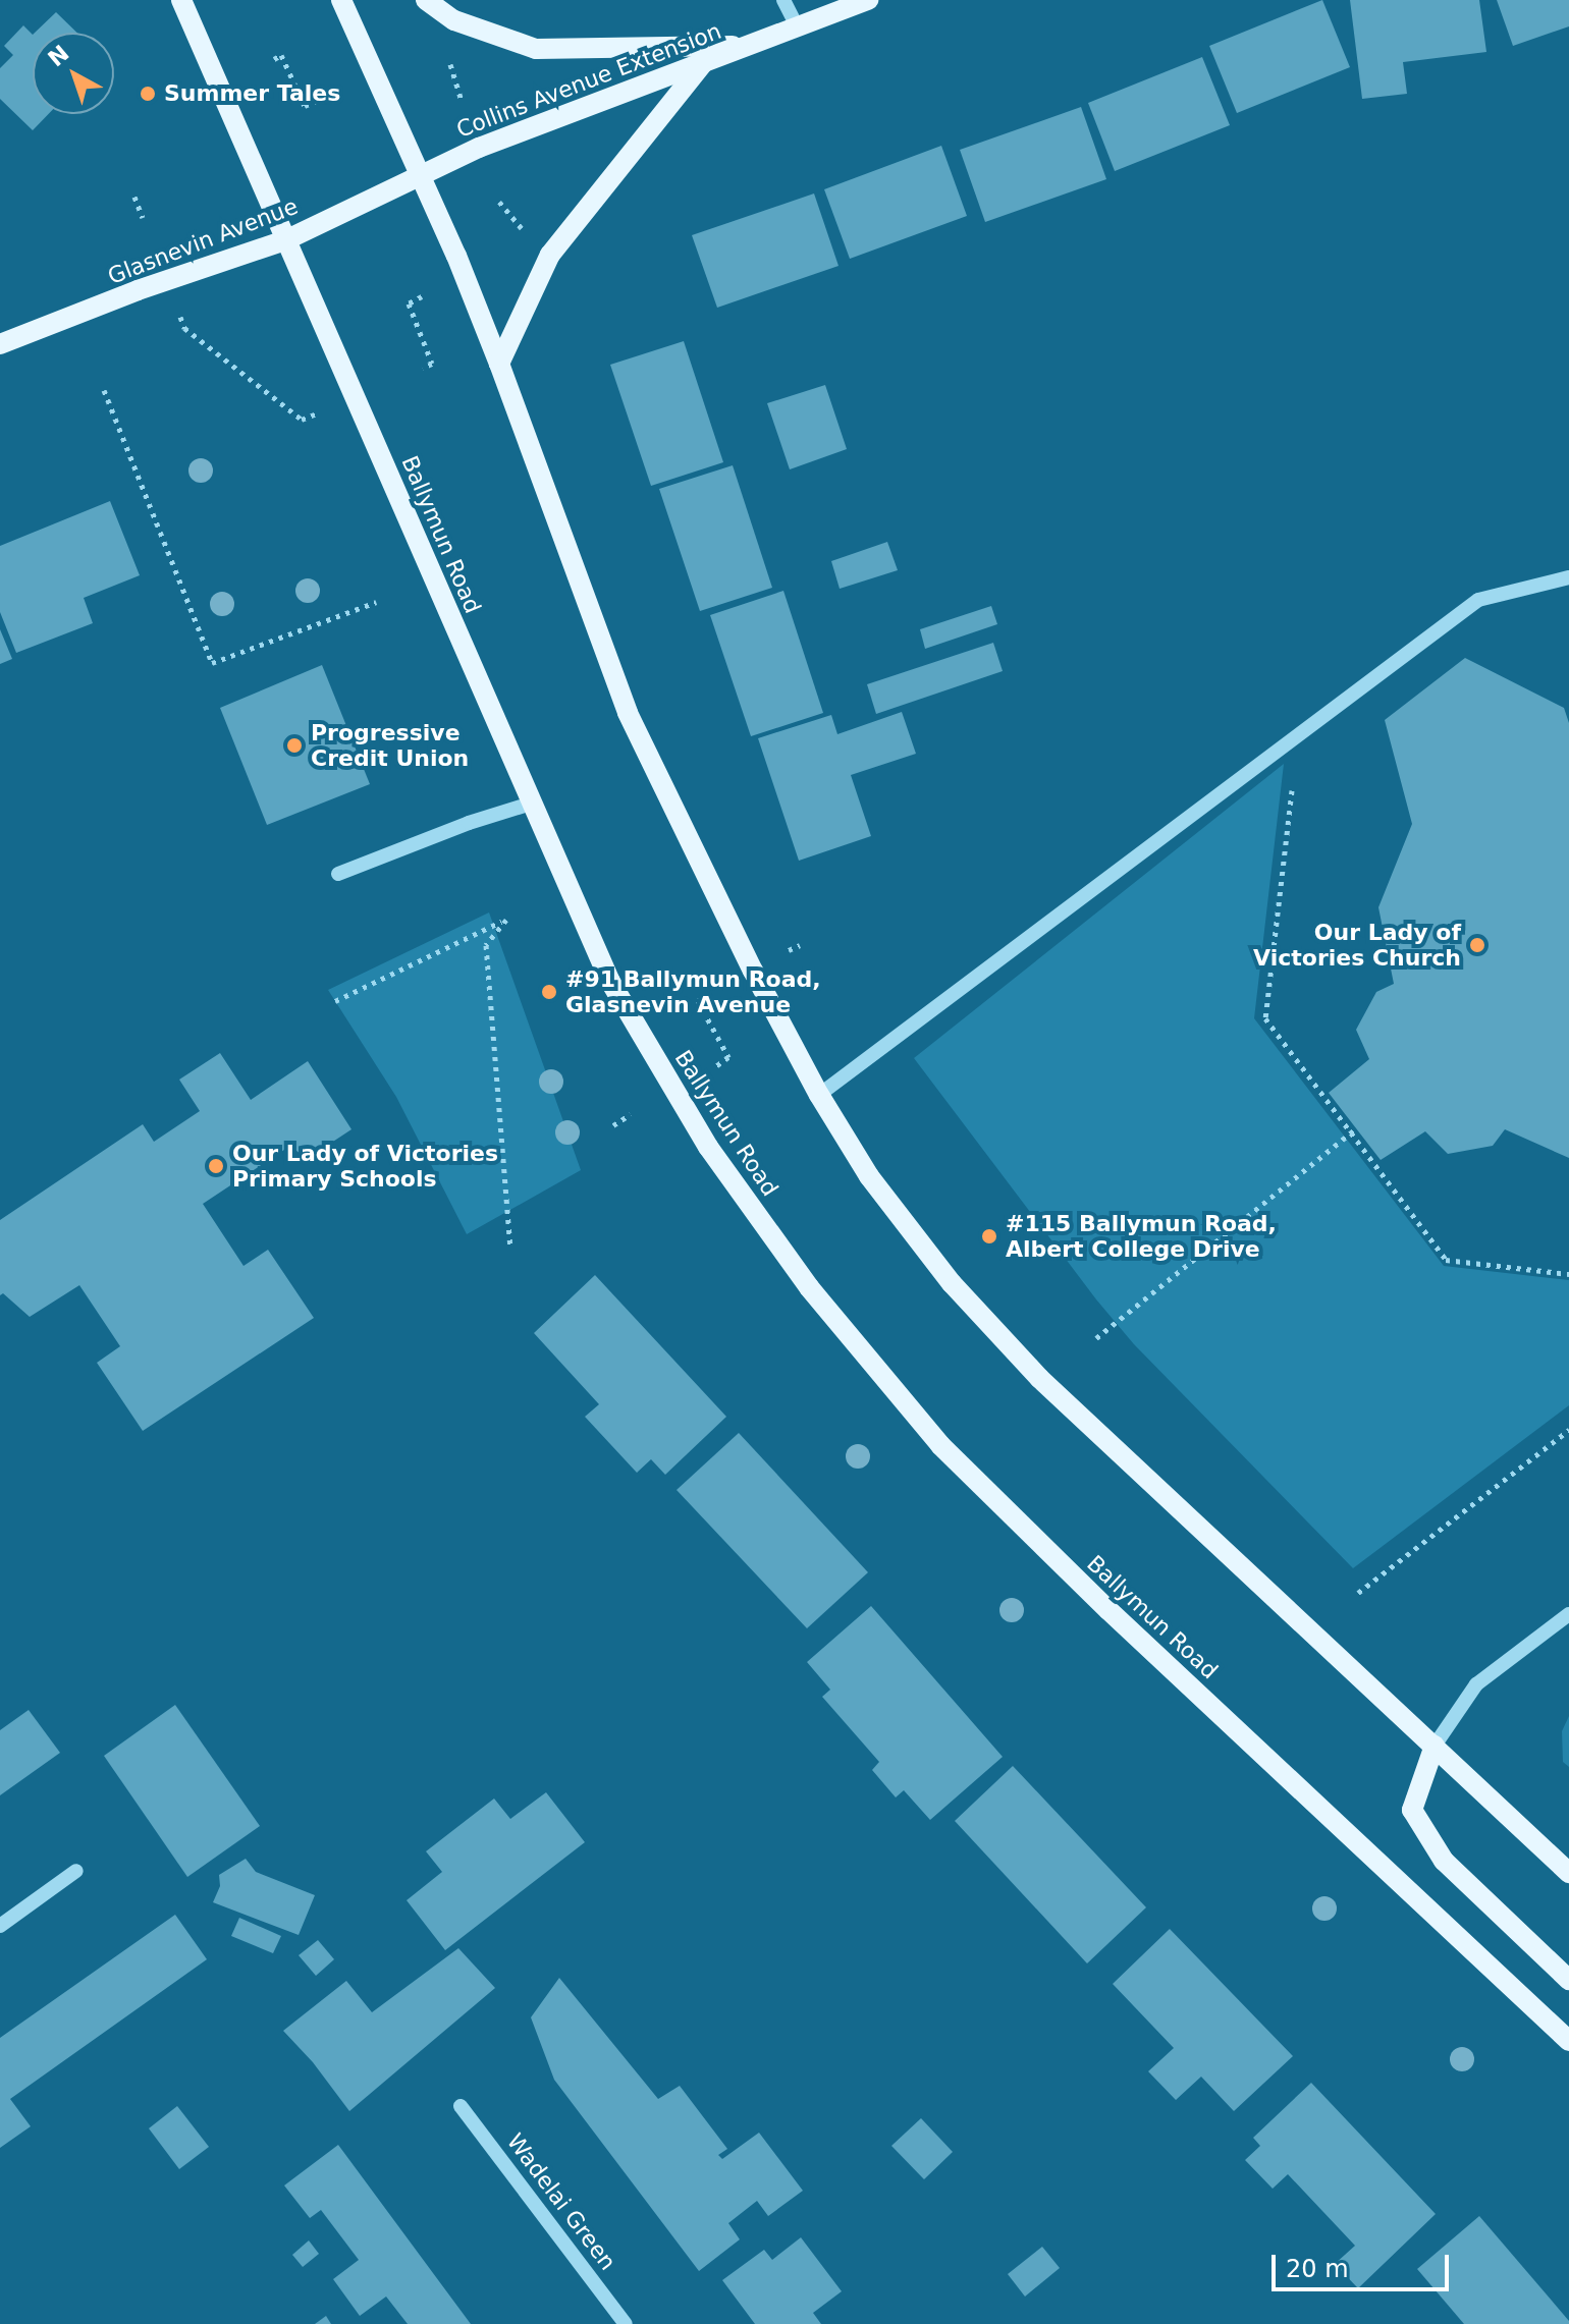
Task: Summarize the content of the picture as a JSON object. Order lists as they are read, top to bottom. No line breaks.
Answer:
{"streets":{"main road":["Collins Avenue Extension","Glasnevin Avenue","Ballymun Road"],"street":["Wadelai Green"]},"crossings":[["Collins Avenue Extension","Glasnevin Avenue"],["Glasnevin Avenue","Ballymun Road"]],"places":["Summer Tales","Progressive Credit Union","Our Lady of Victories Church","#91 Ballymun Road, Glasnevin Avenue","Our Lady of Victories Primary Schools","#115 Ballymun Road, Albert College Drive"],"scale_bar":"20 m","north":"top left"}
